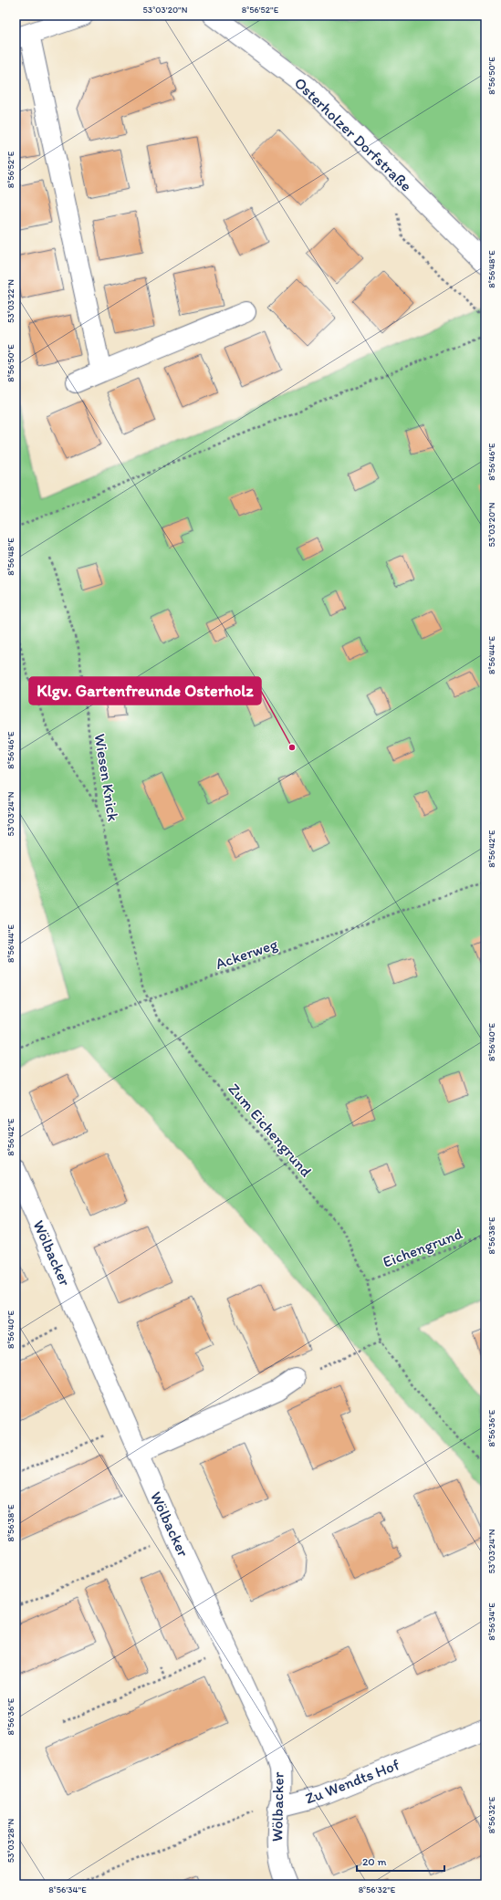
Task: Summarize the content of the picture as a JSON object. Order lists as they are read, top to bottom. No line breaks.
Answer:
{"streets":{"street":["Osterholzer Dorfstraße","Wölbacker","Zu Wendts Hof"],"path":["Wiesen Knick","Ackerweg","Zum Eichengrund","Eichengrund"]},"crossings":[["Wiesen Knick","Ackerweg"],["Wiesen Knick","Zum Eichengrund"],["Ackerweg","Zum Eichengrund"],["Zum Eichengrund","Eichengrund"],["Wölbacker","Zu Wendts Hof"]],"places":["Klgv. Gartenfreunde Osterholz"],"scale_bar":"20 m","coordinates":["53°03'20\"N","8°56'52\"E","8°56'50\"E","8°56'48\"E","53°03'22\"N","8°56'46\"E","8°56'44\"E","53°03'24\"N","8°56'42\"E","8°56'40\"E","8°56'38\"E","8°56'36\"E","8°56'34\"E","8°56'32\"E","53°03'28\"N"]}
